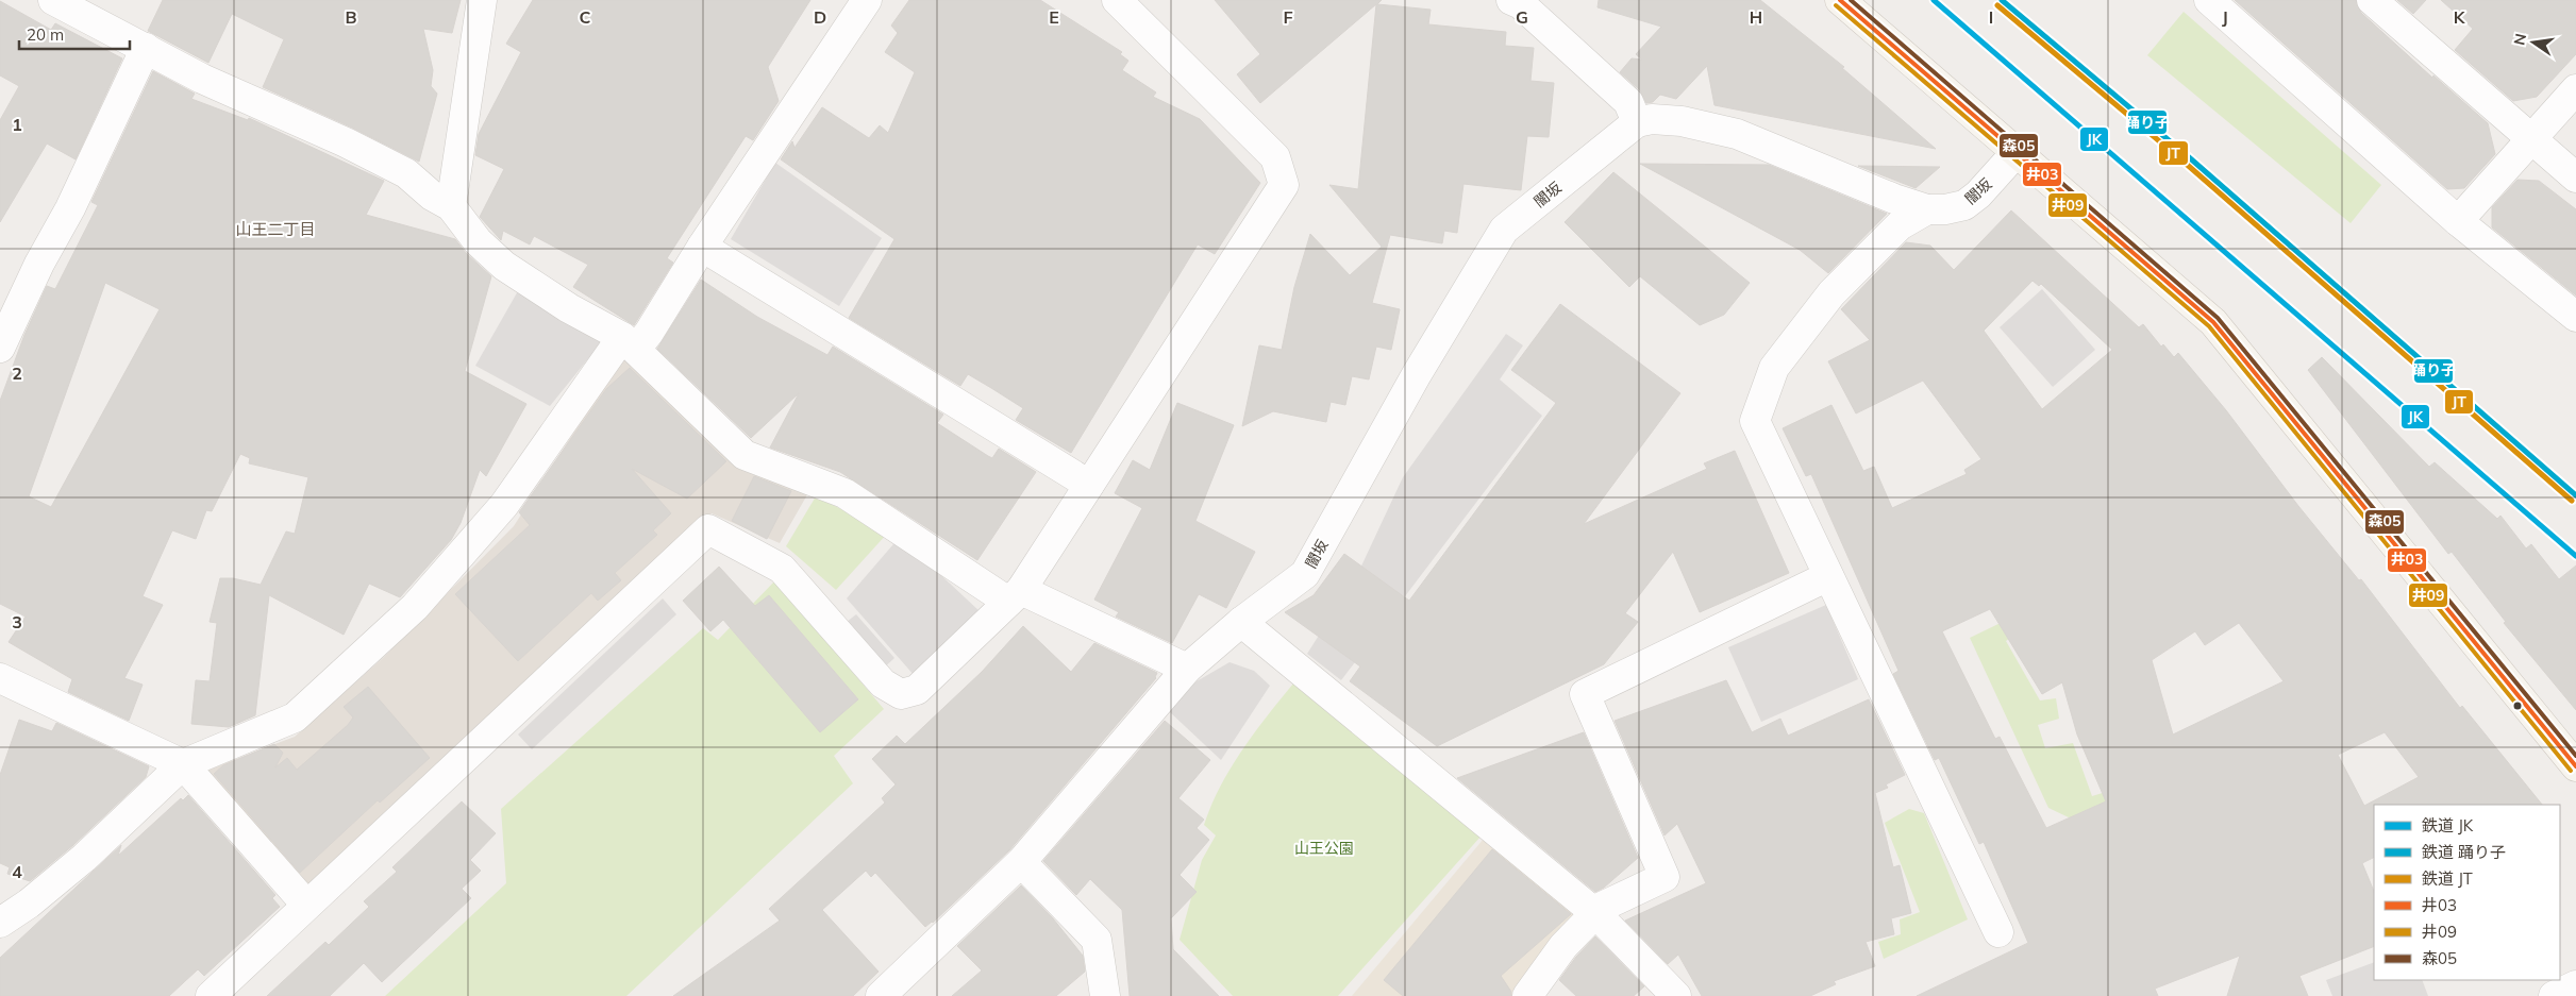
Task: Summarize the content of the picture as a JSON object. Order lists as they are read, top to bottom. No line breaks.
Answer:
{"streets":{"street":["闇坂"]},"districts":["山王二丁目"],"parks":["山王公園"],"lines":["rail line JK","rail line 踊り子","transit line 井03","transit line 森05","rail line JT","transit line 井09"],"legend":["鉄道 JK","鉄道 踊り子","鉄道 JT","井03","井09","森05"],"scale_bar":"20 m","north":"left","grid":{"columns":["B","C","D","E","F","G","H","I","J","K"],"rows":["1","2","3","4"]}}
